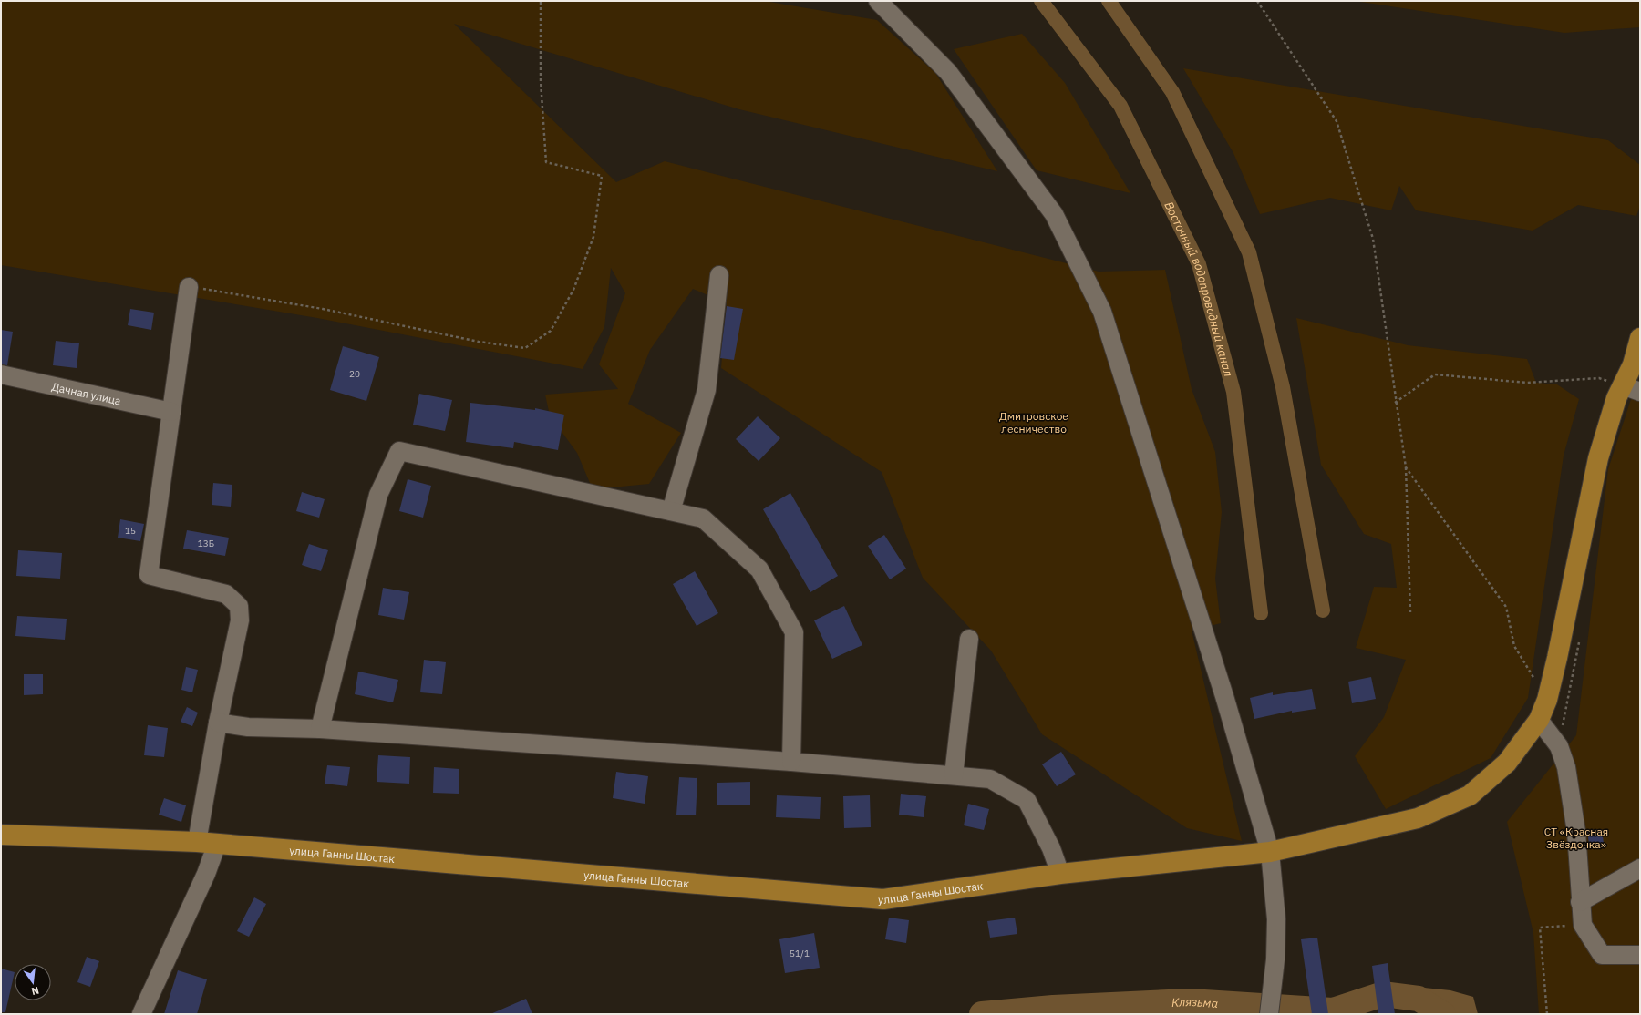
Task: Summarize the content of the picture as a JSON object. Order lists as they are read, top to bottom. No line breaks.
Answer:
{"streets":{"main road":["улица Ганны Шостак"],"street":["Дачная улица"]},"water":["Восточный водопроводный канал","Клязьма"],"parks":["Дмитровское лесничество","СТ «Красная Звёздочка»"],"house_numbers":["20","15","13Б","51/1"],"north":"bottom"}
